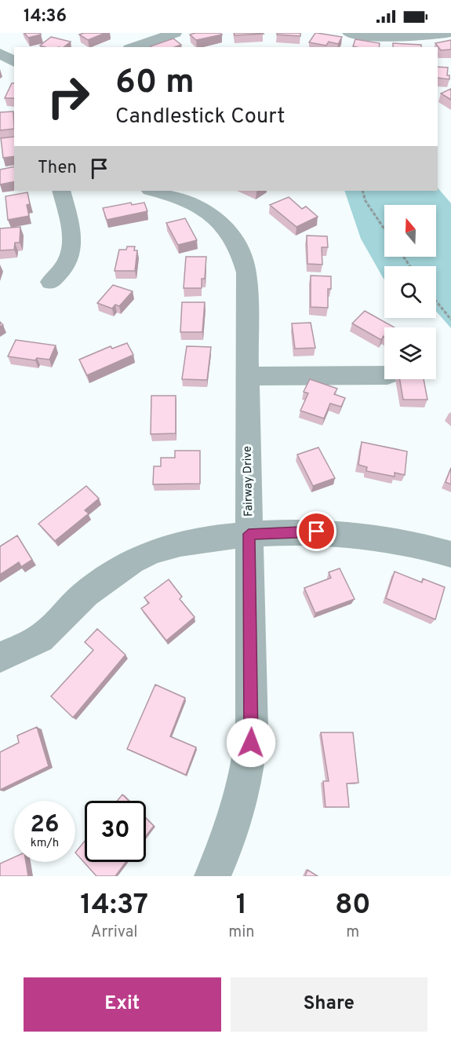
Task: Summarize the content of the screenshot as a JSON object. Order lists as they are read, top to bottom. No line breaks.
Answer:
{"streets":{"street":["Fairway Drive"]},"north":"top","page":{"status":"14:36","turn":["60 m","Candlestick Court"],"then":"Then","speed":"26 km/h","limit":"30","eta":["14:37","Arrival","1","min","80","m"],"buttons":["Exit","Share"]}}
